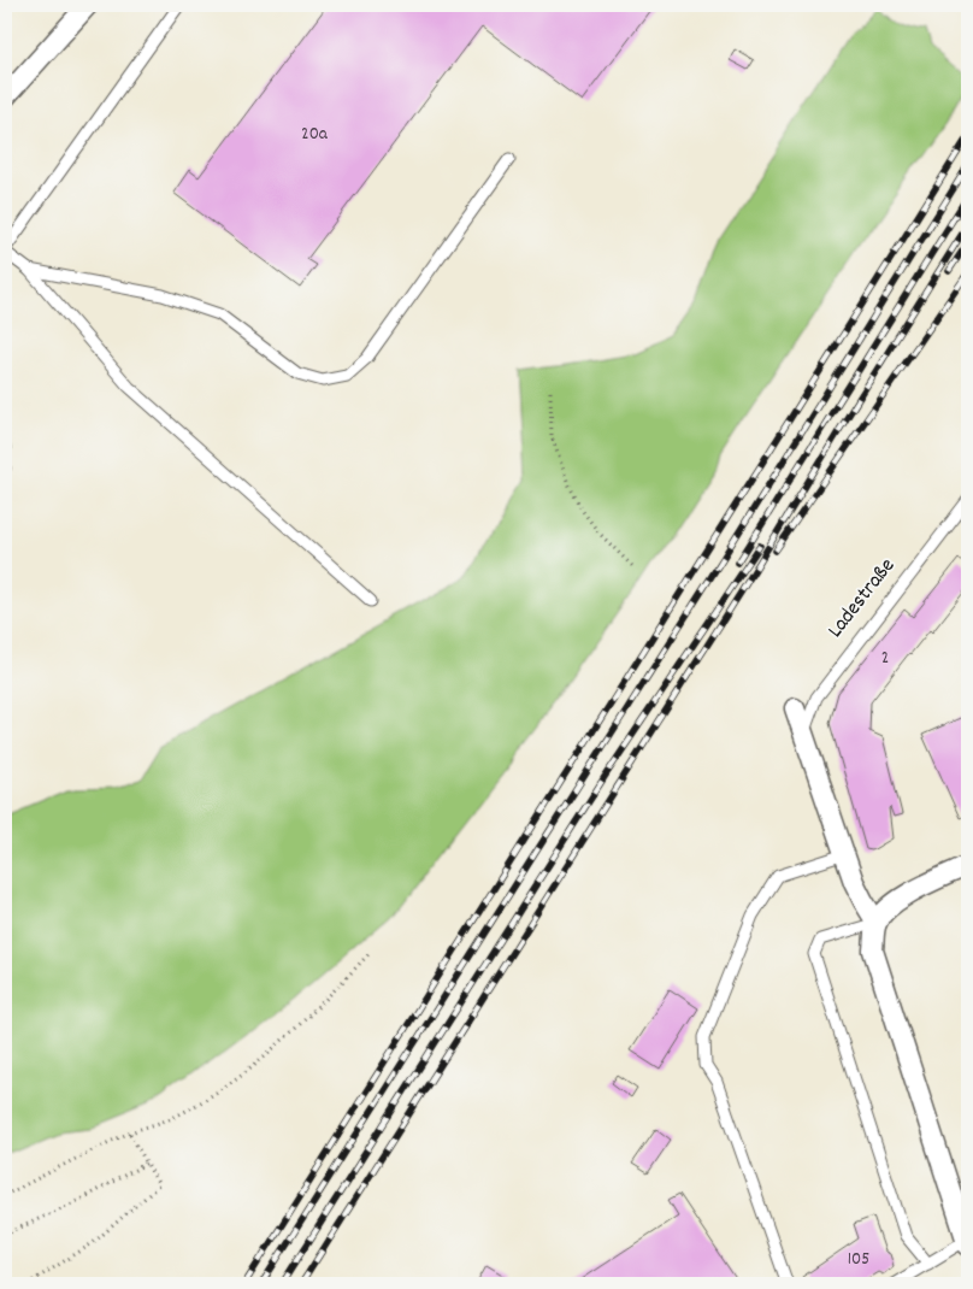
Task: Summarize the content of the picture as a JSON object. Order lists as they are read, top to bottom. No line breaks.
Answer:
{"streets":{"lane":["Ladestraße"]},"house_numbers":["20a","2","105"]}
